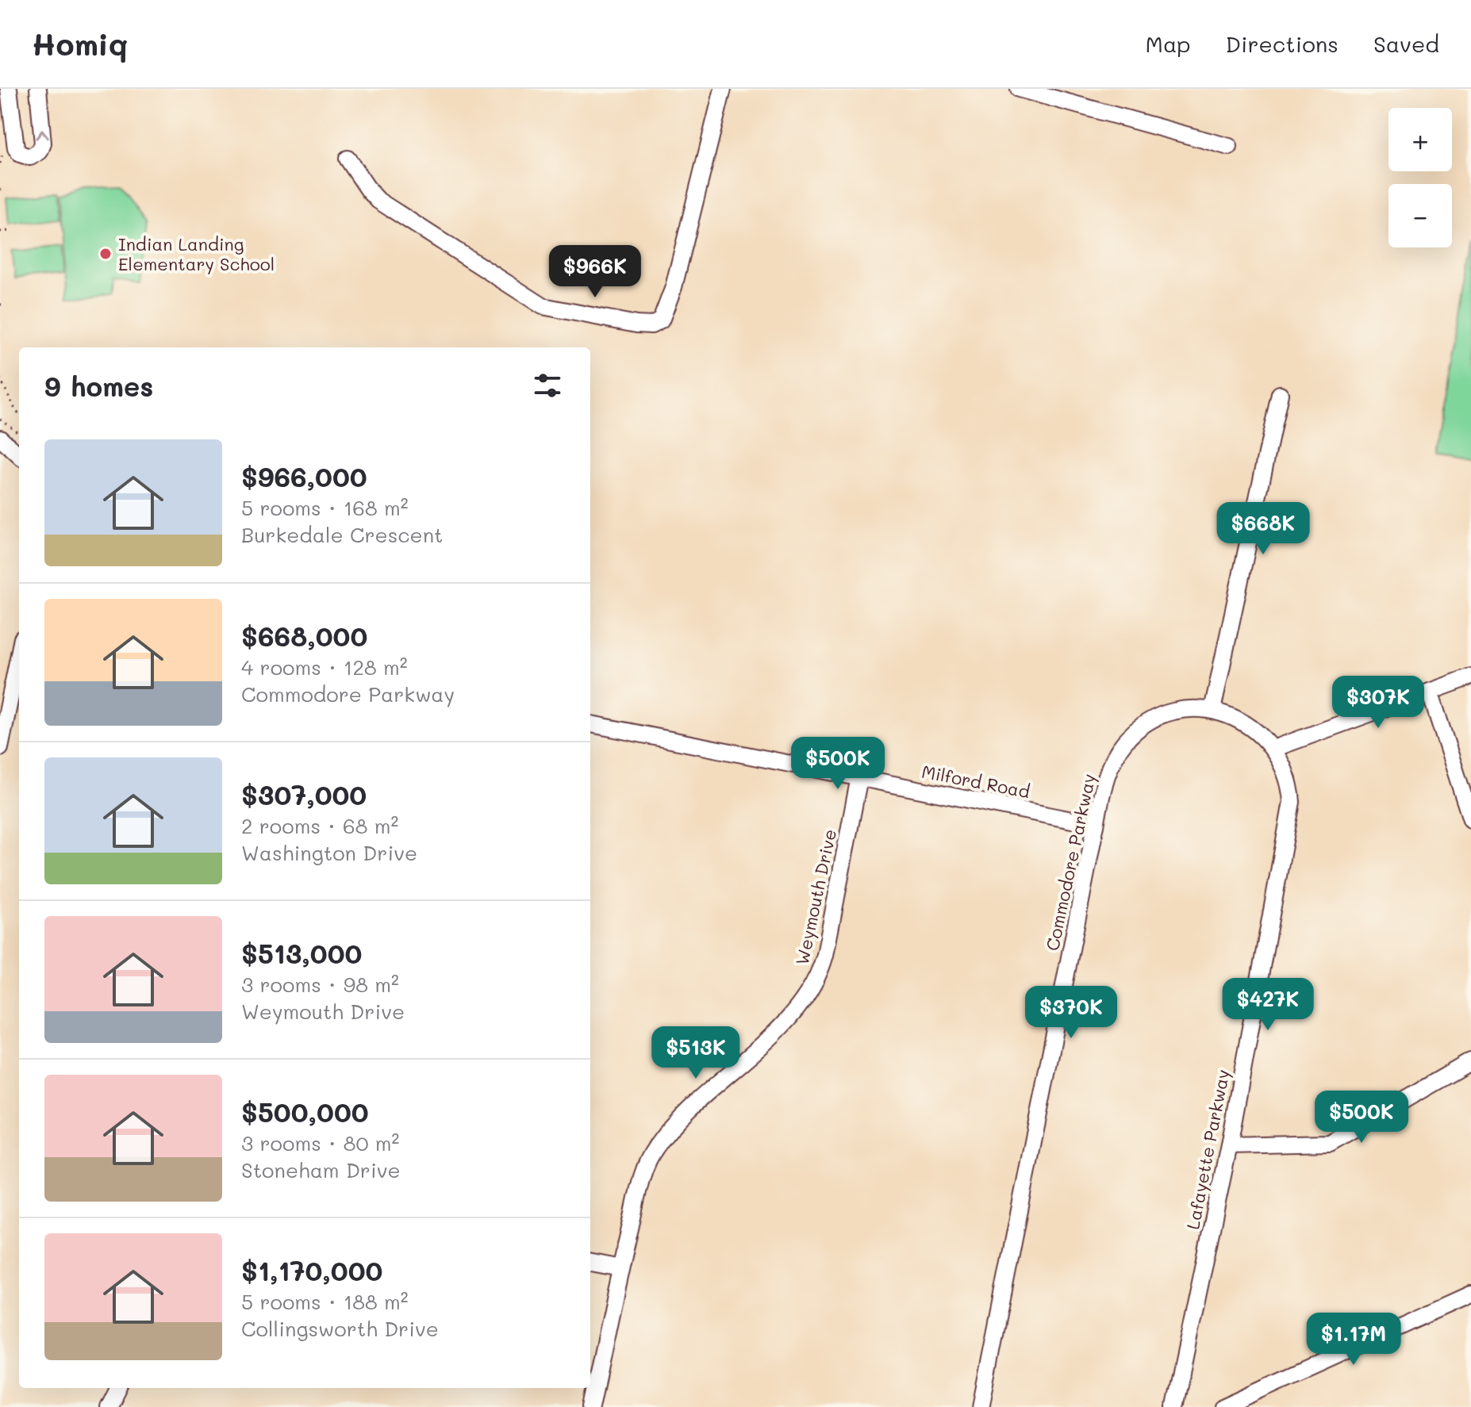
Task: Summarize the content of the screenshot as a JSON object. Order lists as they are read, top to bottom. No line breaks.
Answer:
{"streets":{"street":["Milford Road","Commodore Parkway","Weymouth Drive","Lafayette Parkway"]},"crossings":[["Milford Road","Commodore Parkway"],["Milford Road","Weymouth Drive"],["Commodore Parkway","Lafayette Parkway"]],"places":["Indian Landing Elementary School"],"page":{"header":"Homiq","nav":["Map","Directions","Saved"],"map_buttons":["+","−"],"price":["$966K","$668K","$307K","$500K","$427K","$370K","$513K","$500K","$1.17M"],"heading":"9 homes","list":[{"name":"$966,000","note":"5 rooms · 168 m² · Burkedale Crescent"},{"name":"$668,000","note":"4 rooms · 128 m² · Commodore Parkway"},{"name":"$307,000","note":"2 rooms · 68 m² · Washington Drive"},{"name":"$513,000","note":"3 rooms · 98 m² · Weymouth Drive"},{"name":"$500,000","note":"3 rooms · 80 m² · Stoneham Drive"},{"name":"$1,170,000","note":"5 rooms · 188 m² · Collingsworth Drive"}]}}
